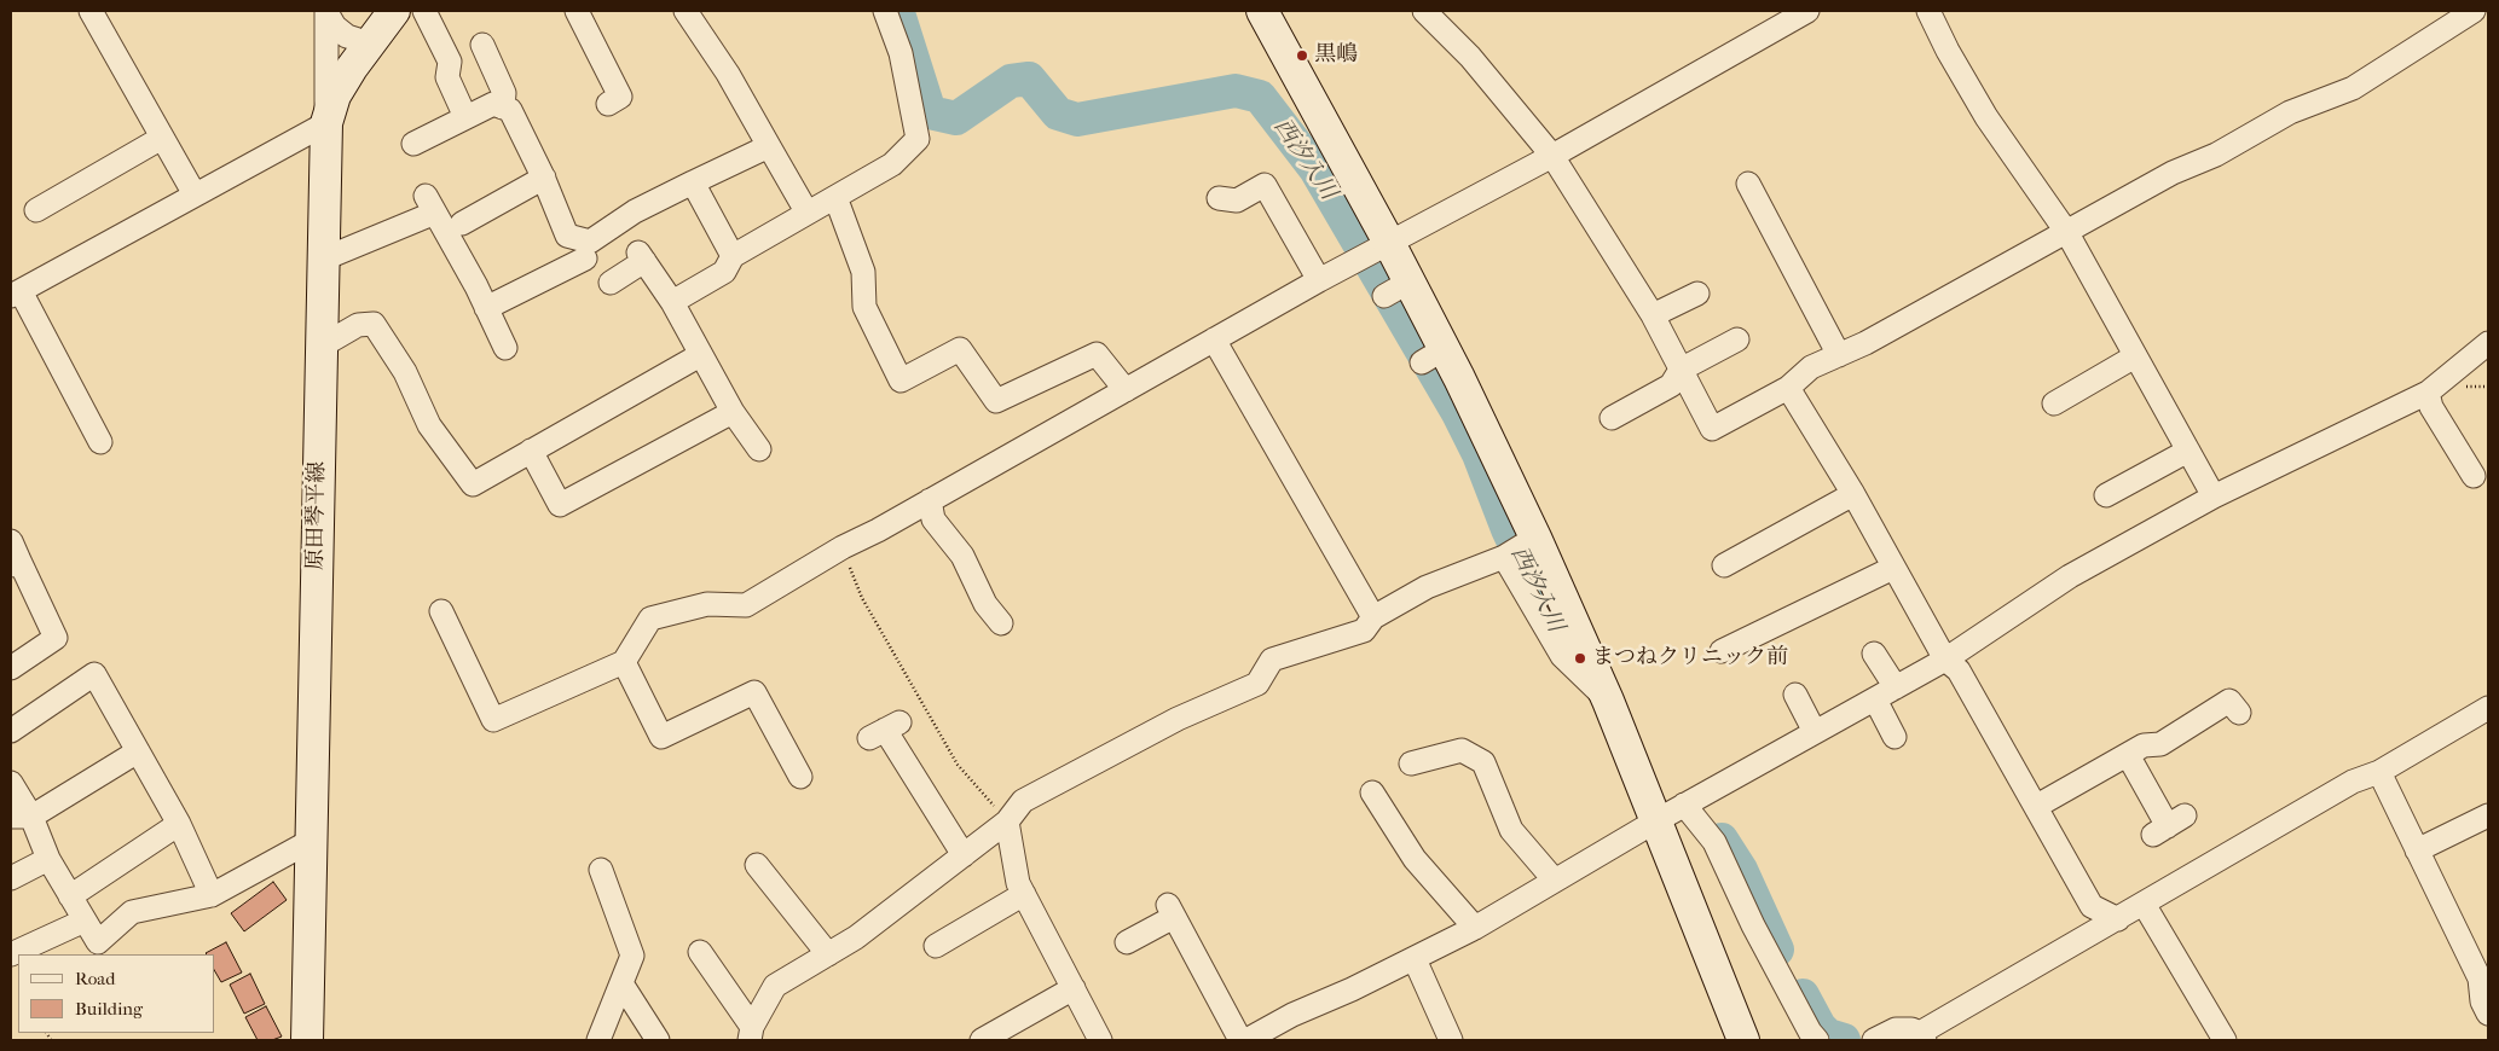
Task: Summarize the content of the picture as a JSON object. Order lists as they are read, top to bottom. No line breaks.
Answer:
{"streets":{"street":["原田琴平線"]},"water":["西汐入川"],"places":["黒嶋","まつねクリニック前"],"legend":["Road","Building"]}
